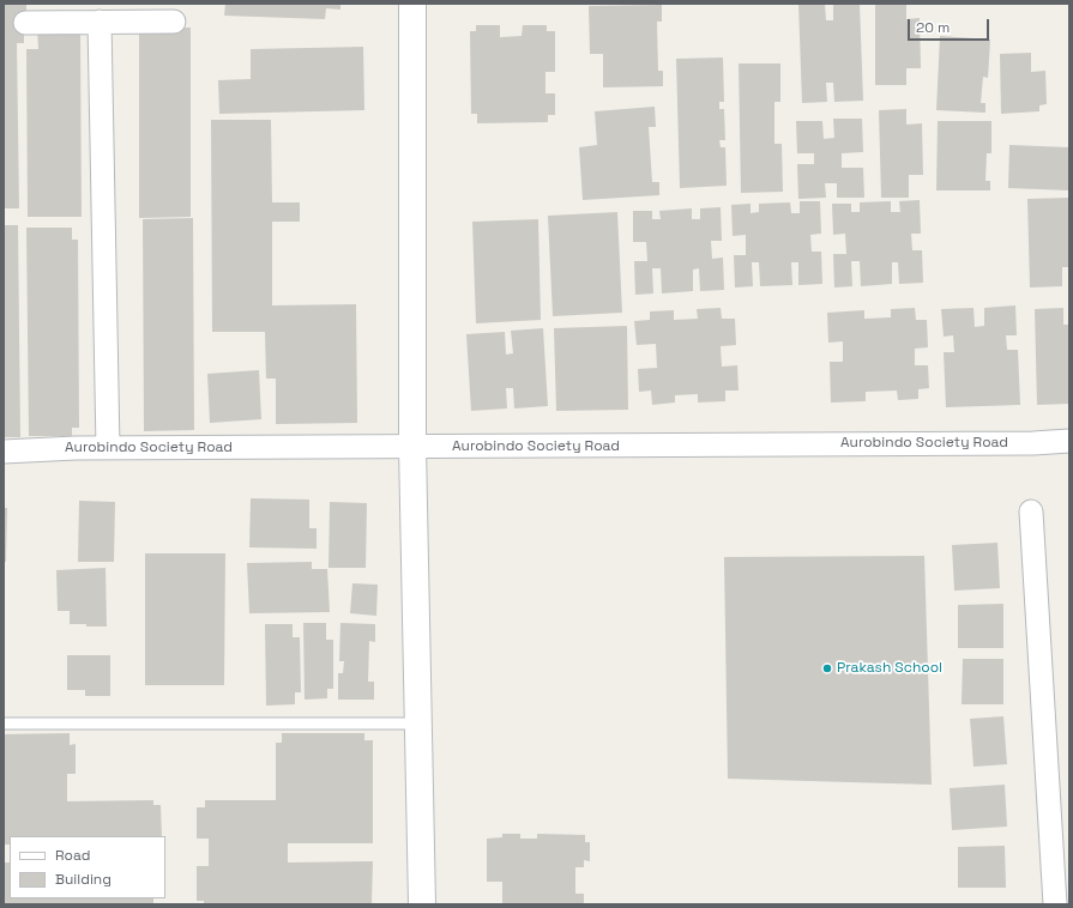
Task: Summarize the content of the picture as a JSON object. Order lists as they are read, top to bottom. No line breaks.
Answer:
{"streets":{"street":["Aurobindo Society Road"]},"places":["Prakash School"],"legend":["Road","Building"],"scale_bar":"20 m"}
